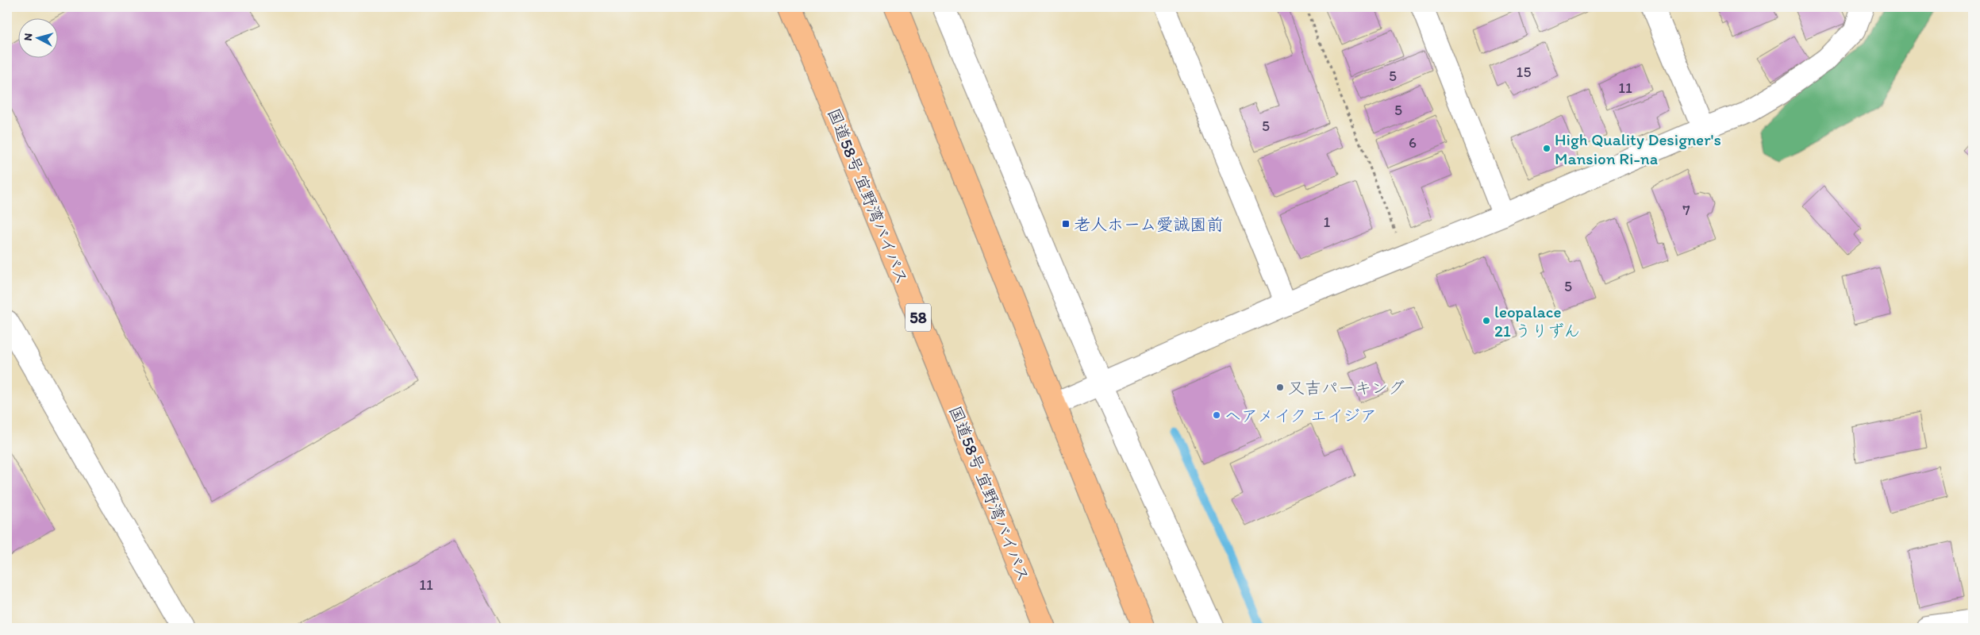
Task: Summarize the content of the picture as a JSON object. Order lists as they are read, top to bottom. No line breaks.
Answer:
{"streets":{"highway":["国道58号 宜野湾バイパス","58"]},"places":{"other":["High Quality Designer's Mansion Ri-na","leopalace 21 うりずん","又吉パーキング","ヘアメイク エイジア"],"transit":["老人ホーム愛誠園前"]},"house_numbers":["15","5","11","5","5","6","7","1","5","11"],"north":"left"}
